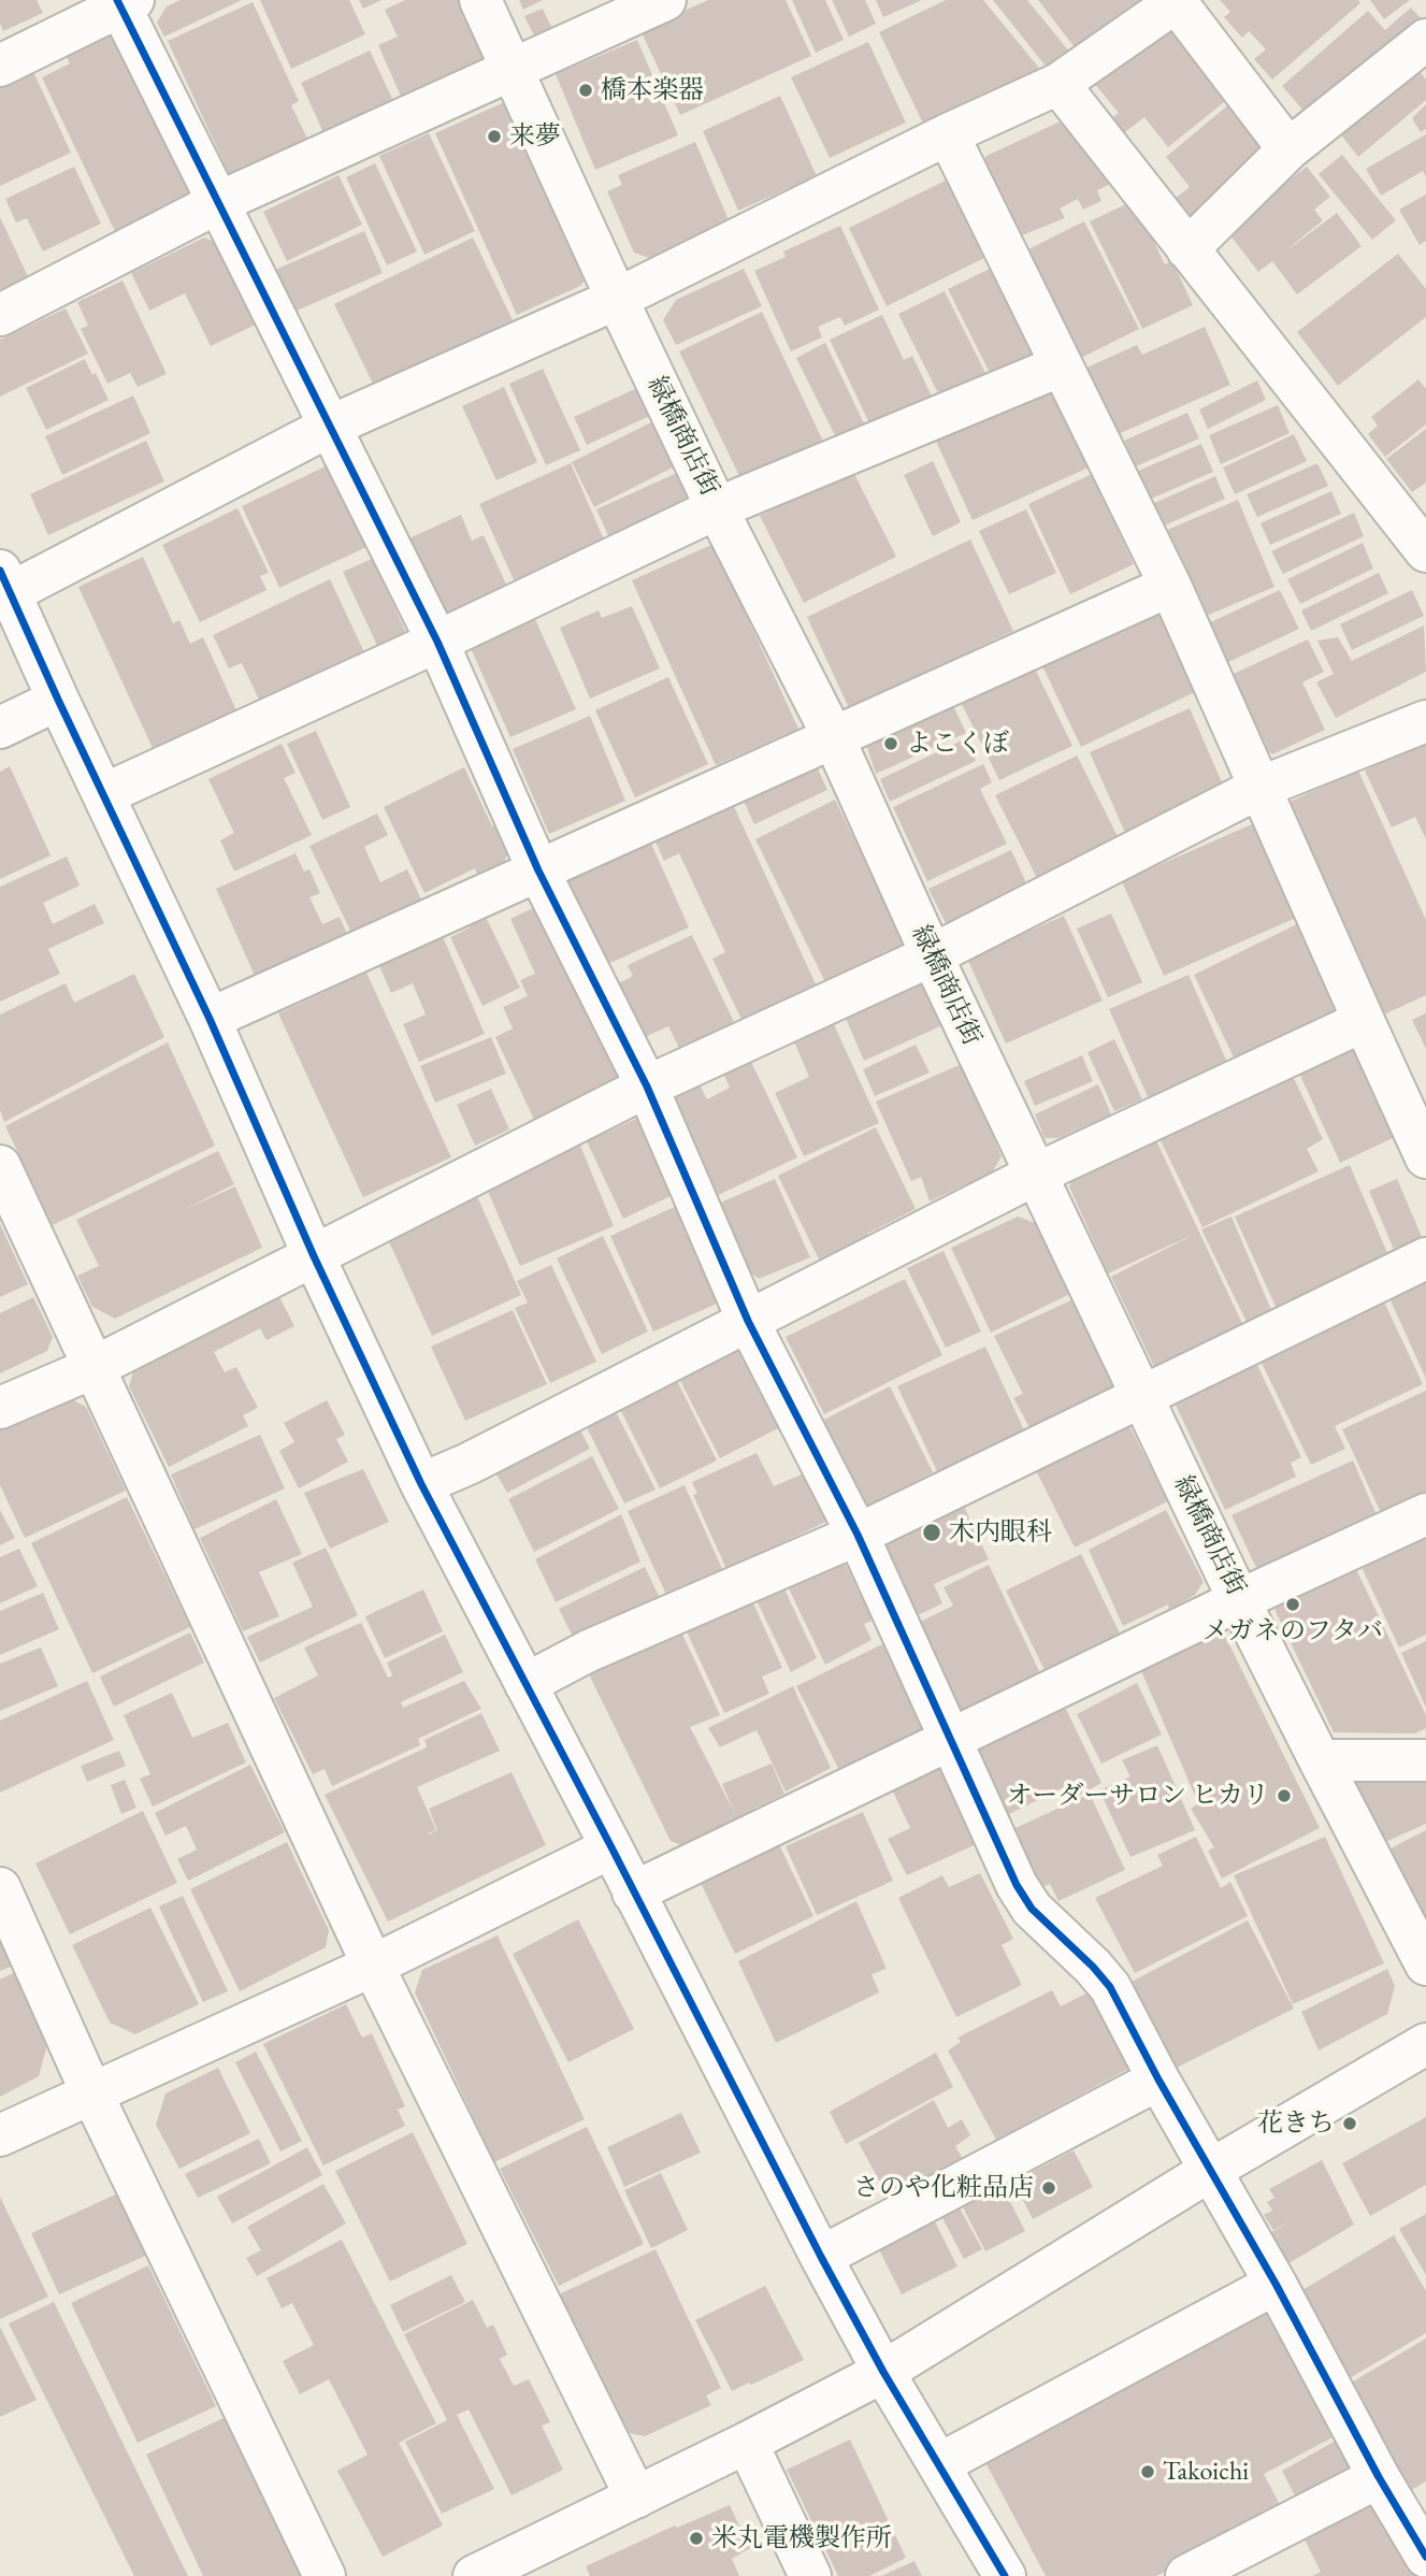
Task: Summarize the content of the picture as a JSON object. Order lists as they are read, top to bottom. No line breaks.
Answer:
{"streets":{"street":["緑橋商店街"]},"places":["橋本楽器","来夢","よこくぼ","木内眼科","メガネのフタバ","オーダーサロン ヒカリ","花きち","さのや化粧品店","Takoichi","米丸電機製作所"]}
